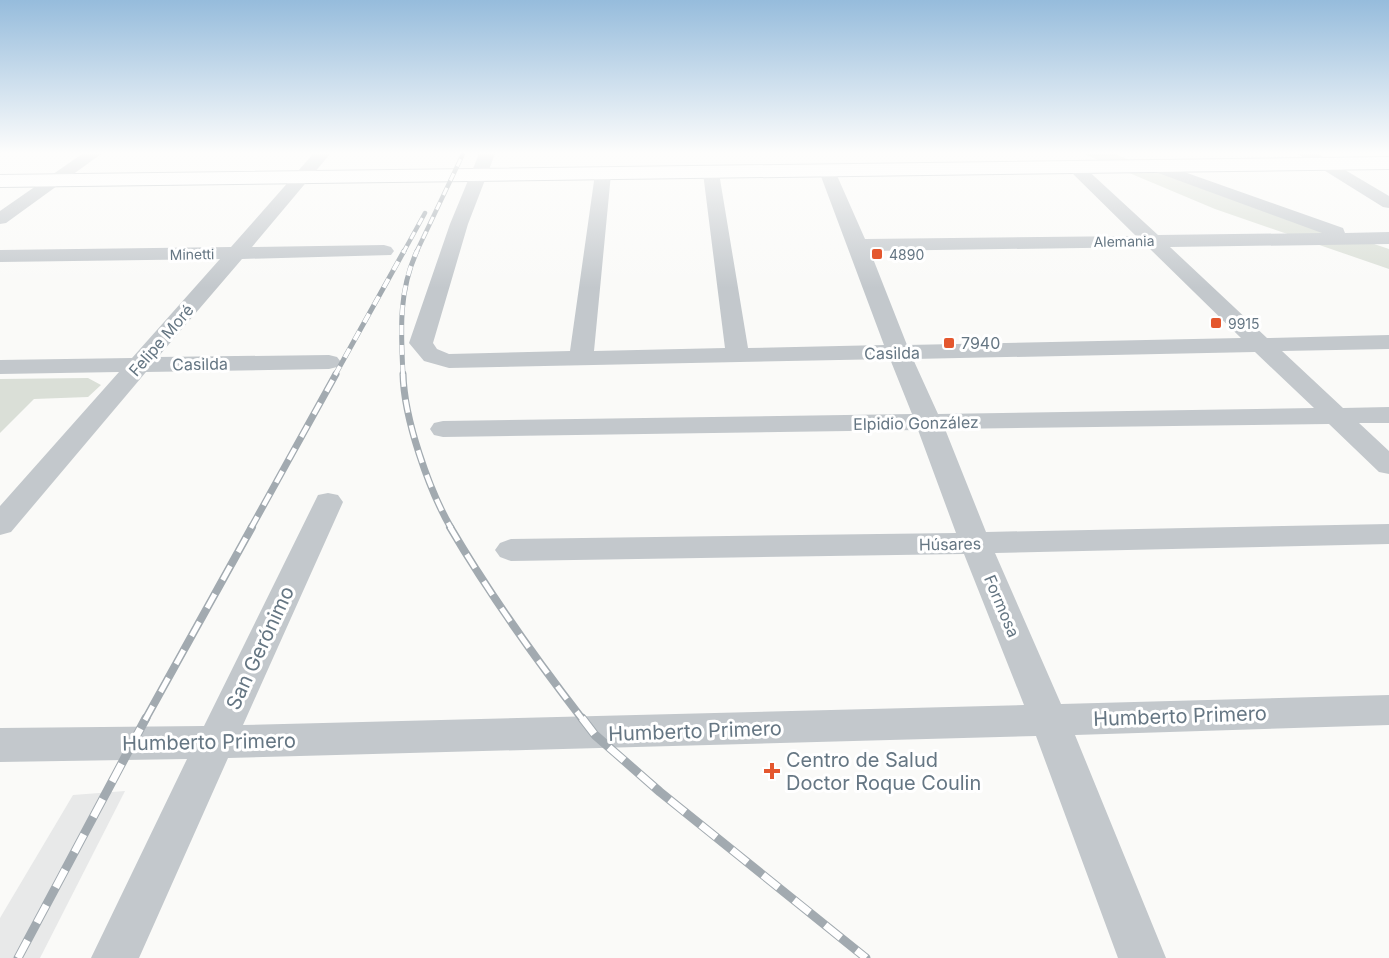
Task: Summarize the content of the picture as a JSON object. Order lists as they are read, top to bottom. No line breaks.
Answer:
{"streets":{"street":["Alemania","Minetti","Felipe Moré","Casilda","Elpidio González","Húsares","Formosa","San Gerónimo","Humberto Primero"]},"crossings":[["Alemania","Formosa"],["Minetti","Felipe Moré"],["Felipe Moré","Casilda"],["Casilda","Formosa"],["Elpidio González","Formosa"],["Húsares","Formosa"],["Formosa","Humberto Primero"],["San Gerónimo","Humberto Primero"]],"places":{"transit":["4890","9915","7940"],"health":["Centro de Salud Doctor Roque Coulin"]}}
